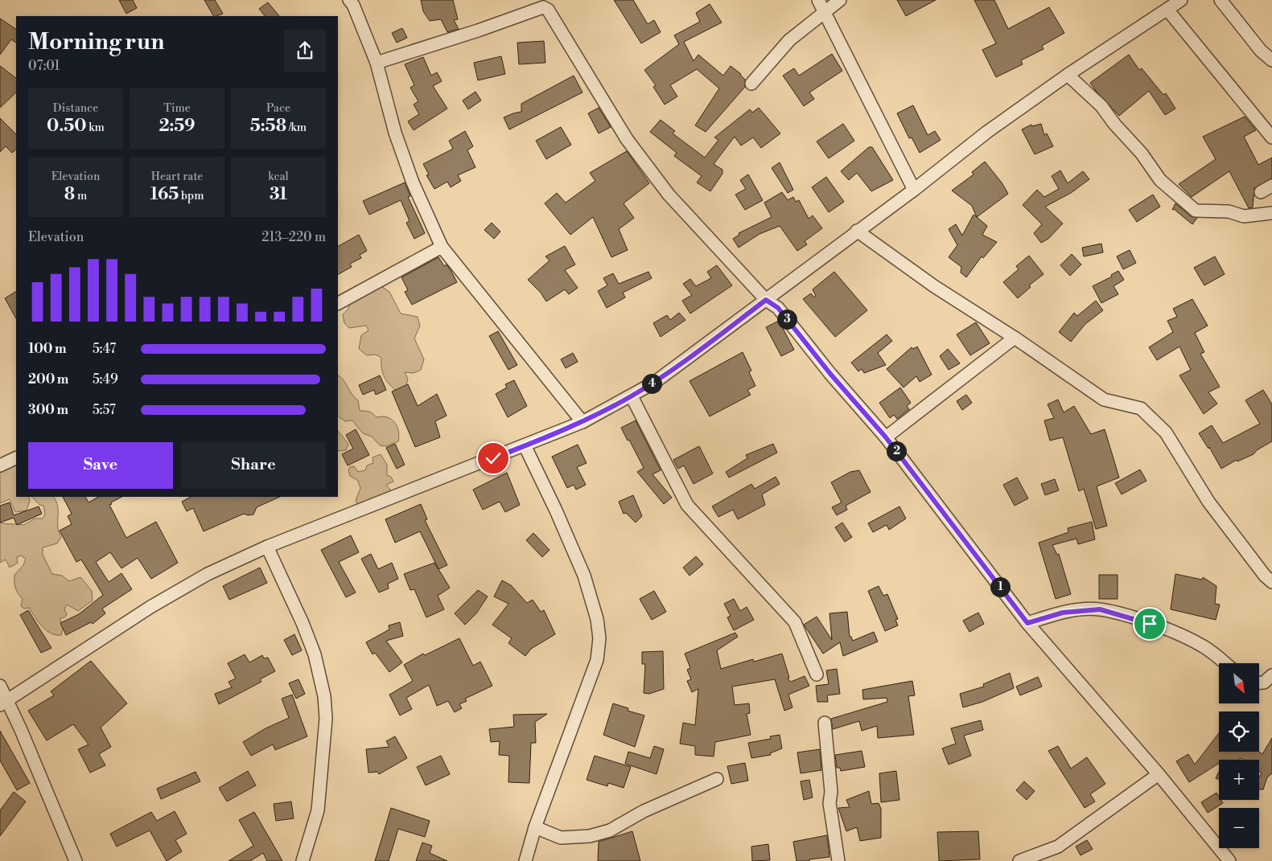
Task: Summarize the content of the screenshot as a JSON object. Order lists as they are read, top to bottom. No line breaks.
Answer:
{"north":"bottom right","page":{"heading":["Morning run","07:01"],"stats":[["Distance","0.50 km"],["Time","2:59"],["Pace","5:58 /km"],["Elevation","8 m"],["Heart rate","165 bpm"],["kcal","31"]],"chart":["Elevation","213–220 m"],"pins":["3","4","2","1"],"list":[{"name":"100 m","note":"5:47"},{"name":"200 m","note":"5:49"},{"name":"300 m","note":"5:57"}],"buttons":["Save","Share"],"map_buttons":["+","−"]}}
